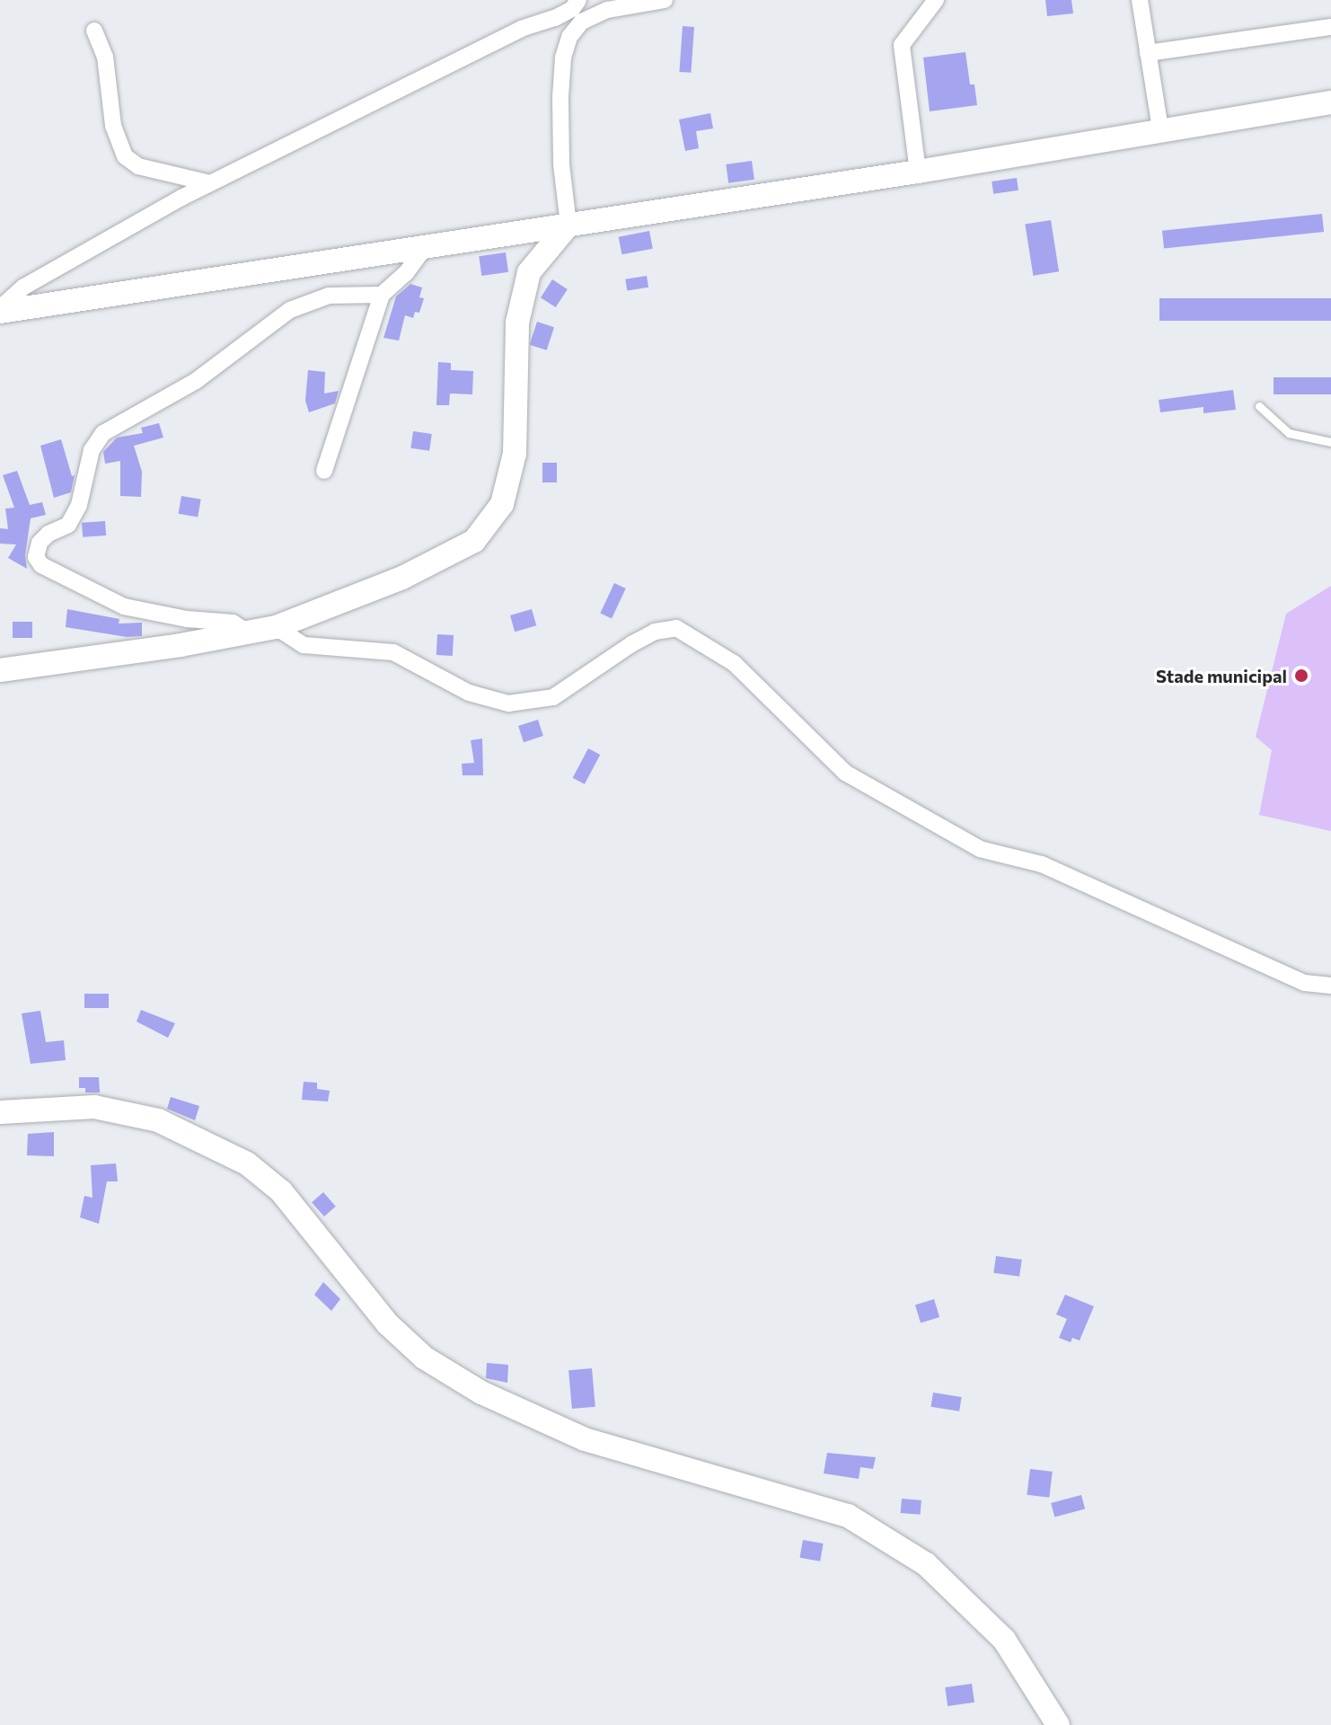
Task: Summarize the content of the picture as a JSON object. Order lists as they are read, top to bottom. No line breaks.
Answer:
{"places":["Stade municipal"]}
